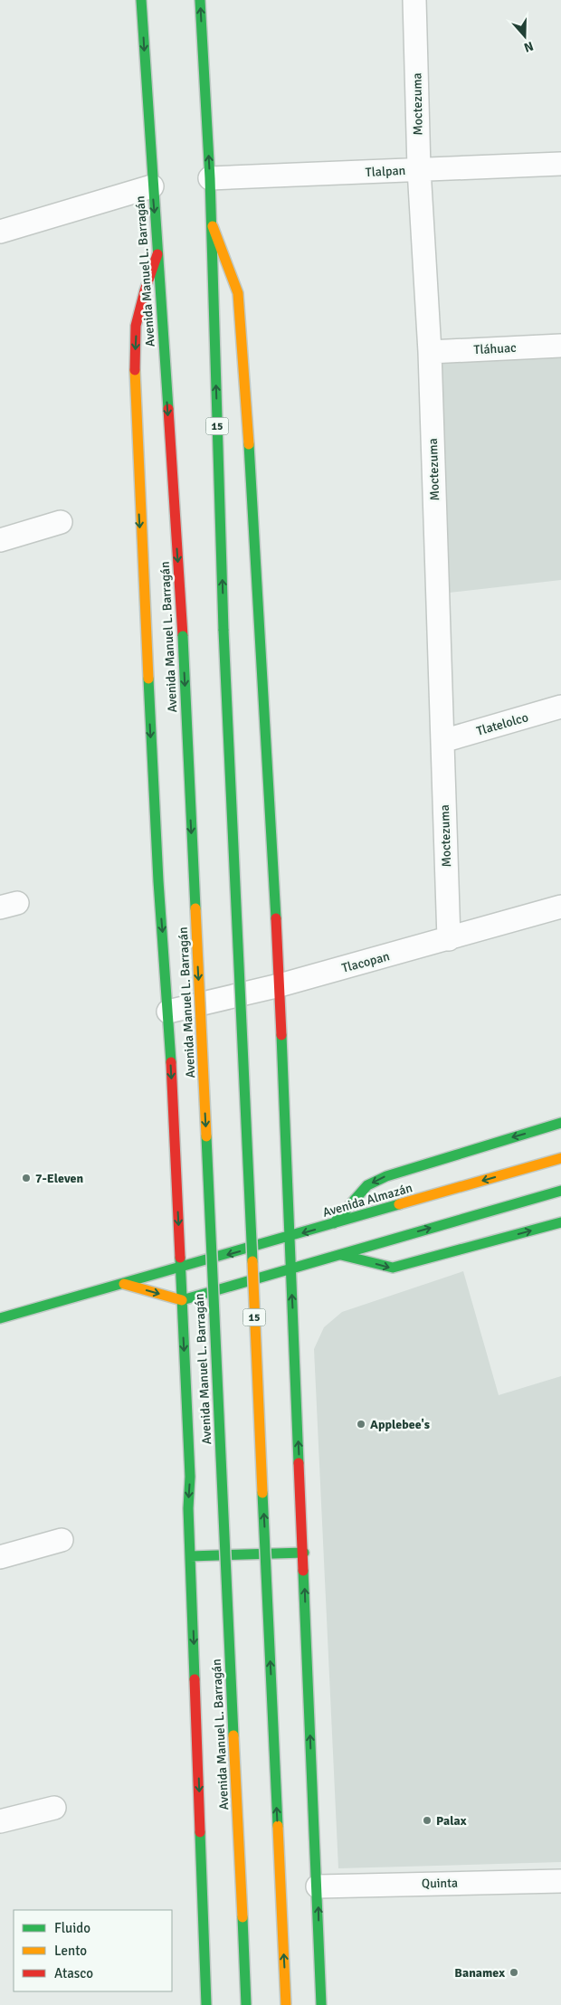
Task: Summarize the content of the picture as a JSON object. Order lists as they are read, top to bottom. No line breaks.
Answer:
{"streets":{"main road":["Avenida Manuel L. Barragán","15","Avenida Almazán"],"street":["Moctezuma","Tlalpan","Tláhuac","Tlatelolco","Tlacopan","Quinta"]},"crossings":[["Moctezuma","Tlalpan"],["Moctezuma","Tláhuac"],["Moctezuma","Tlatelolco"],["Moctezuma","Tlacopan"],["Tlalpan","15"]],"places":["7-Eleven","Applebee's","Palax","Banamex"],"legend":["Fluido","Lento","Atasco"],"north":"bottom"}
